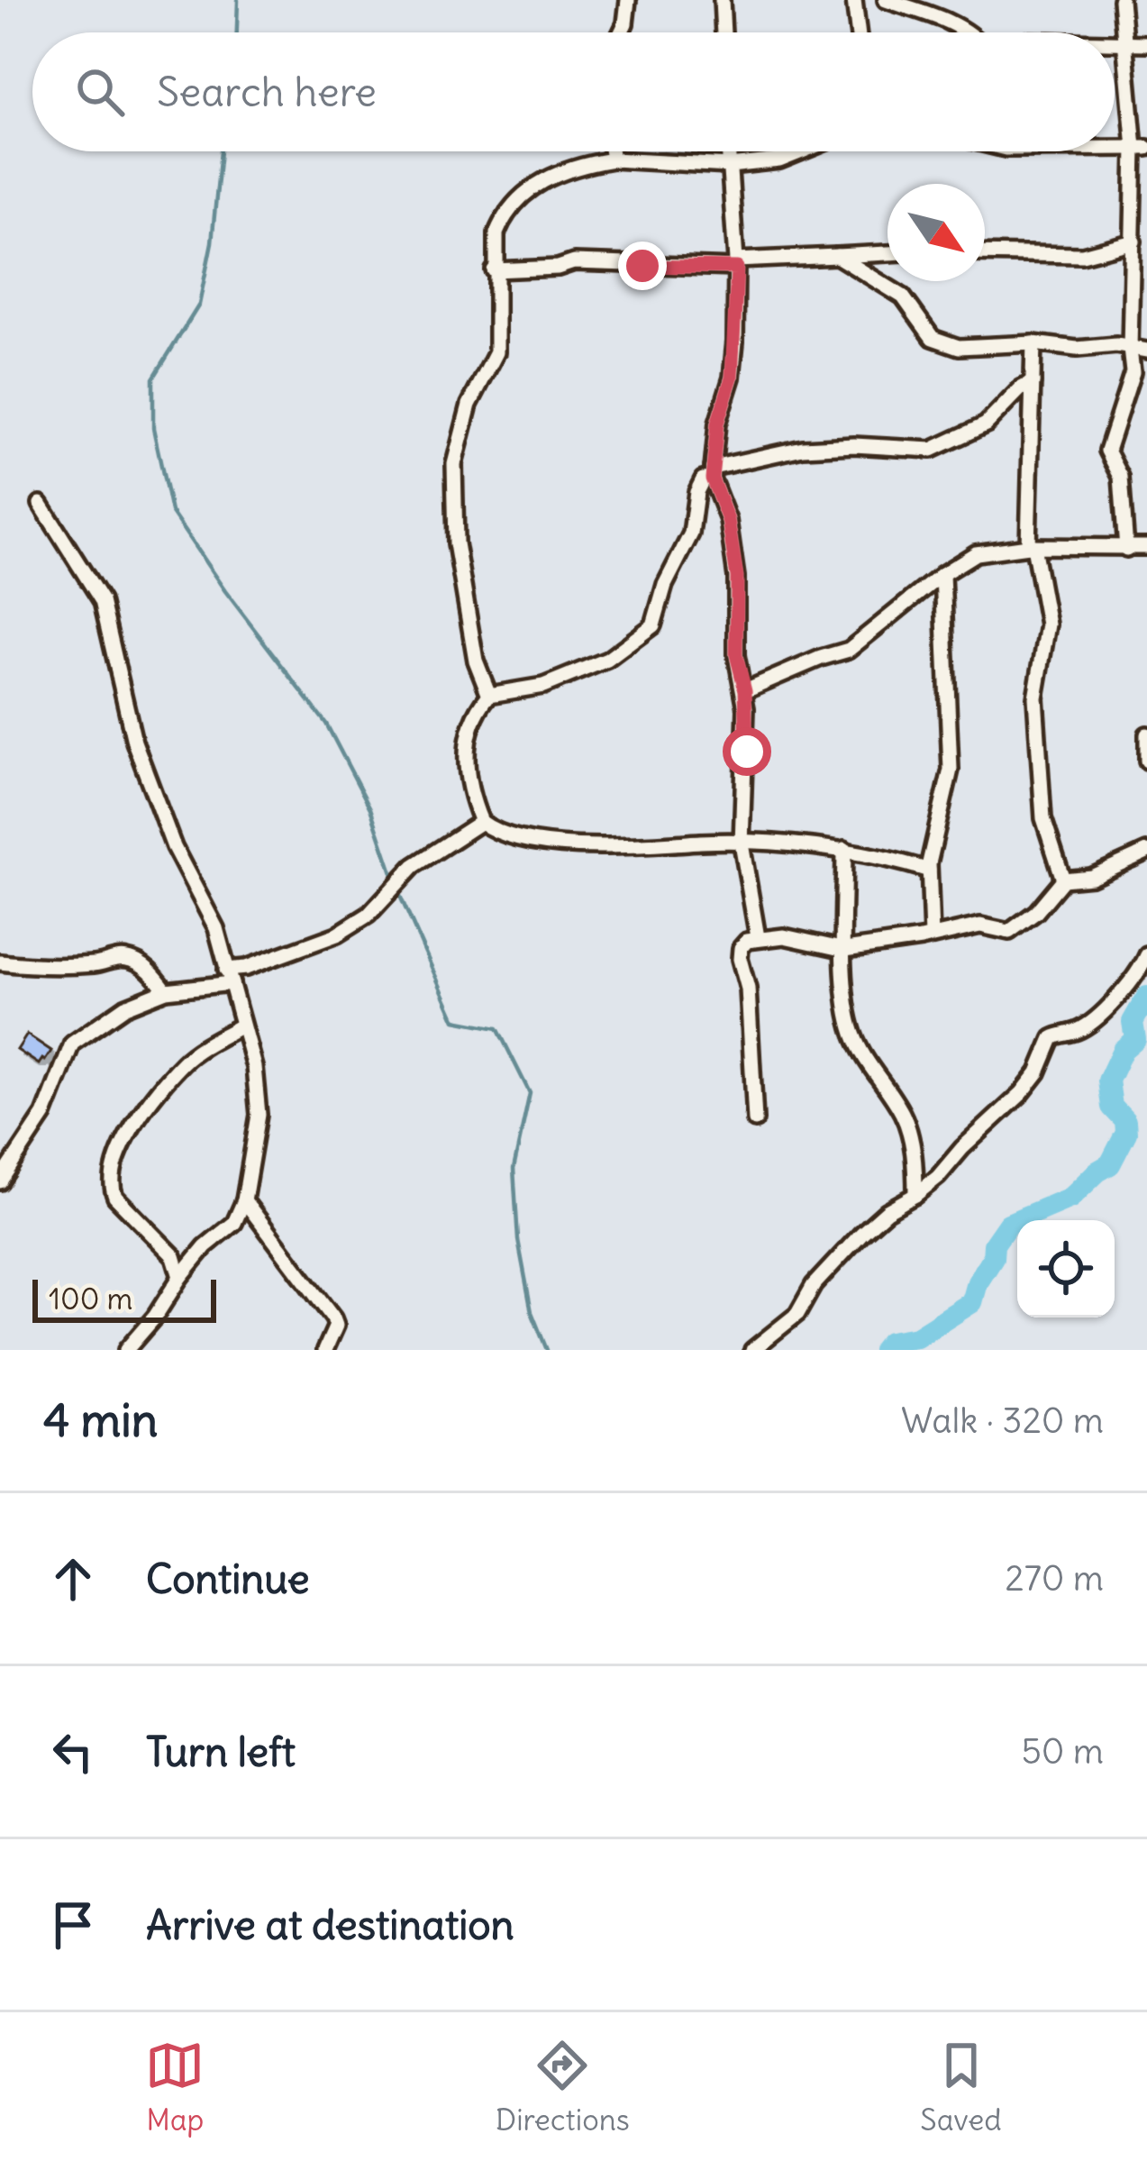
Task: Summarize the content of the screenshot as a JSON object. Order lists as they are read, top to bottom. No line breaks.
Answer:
{"scale_bar":"100 m","north":"bottom right","page":{"search":"Search here","scale":"100 m","heading":["4 min","Walk · 320 m"],"list":[["Continue","270 m"],["Turn left","50 m"],"Arrive at destination"],"nav":["Map","Directions","Saved"]}}
